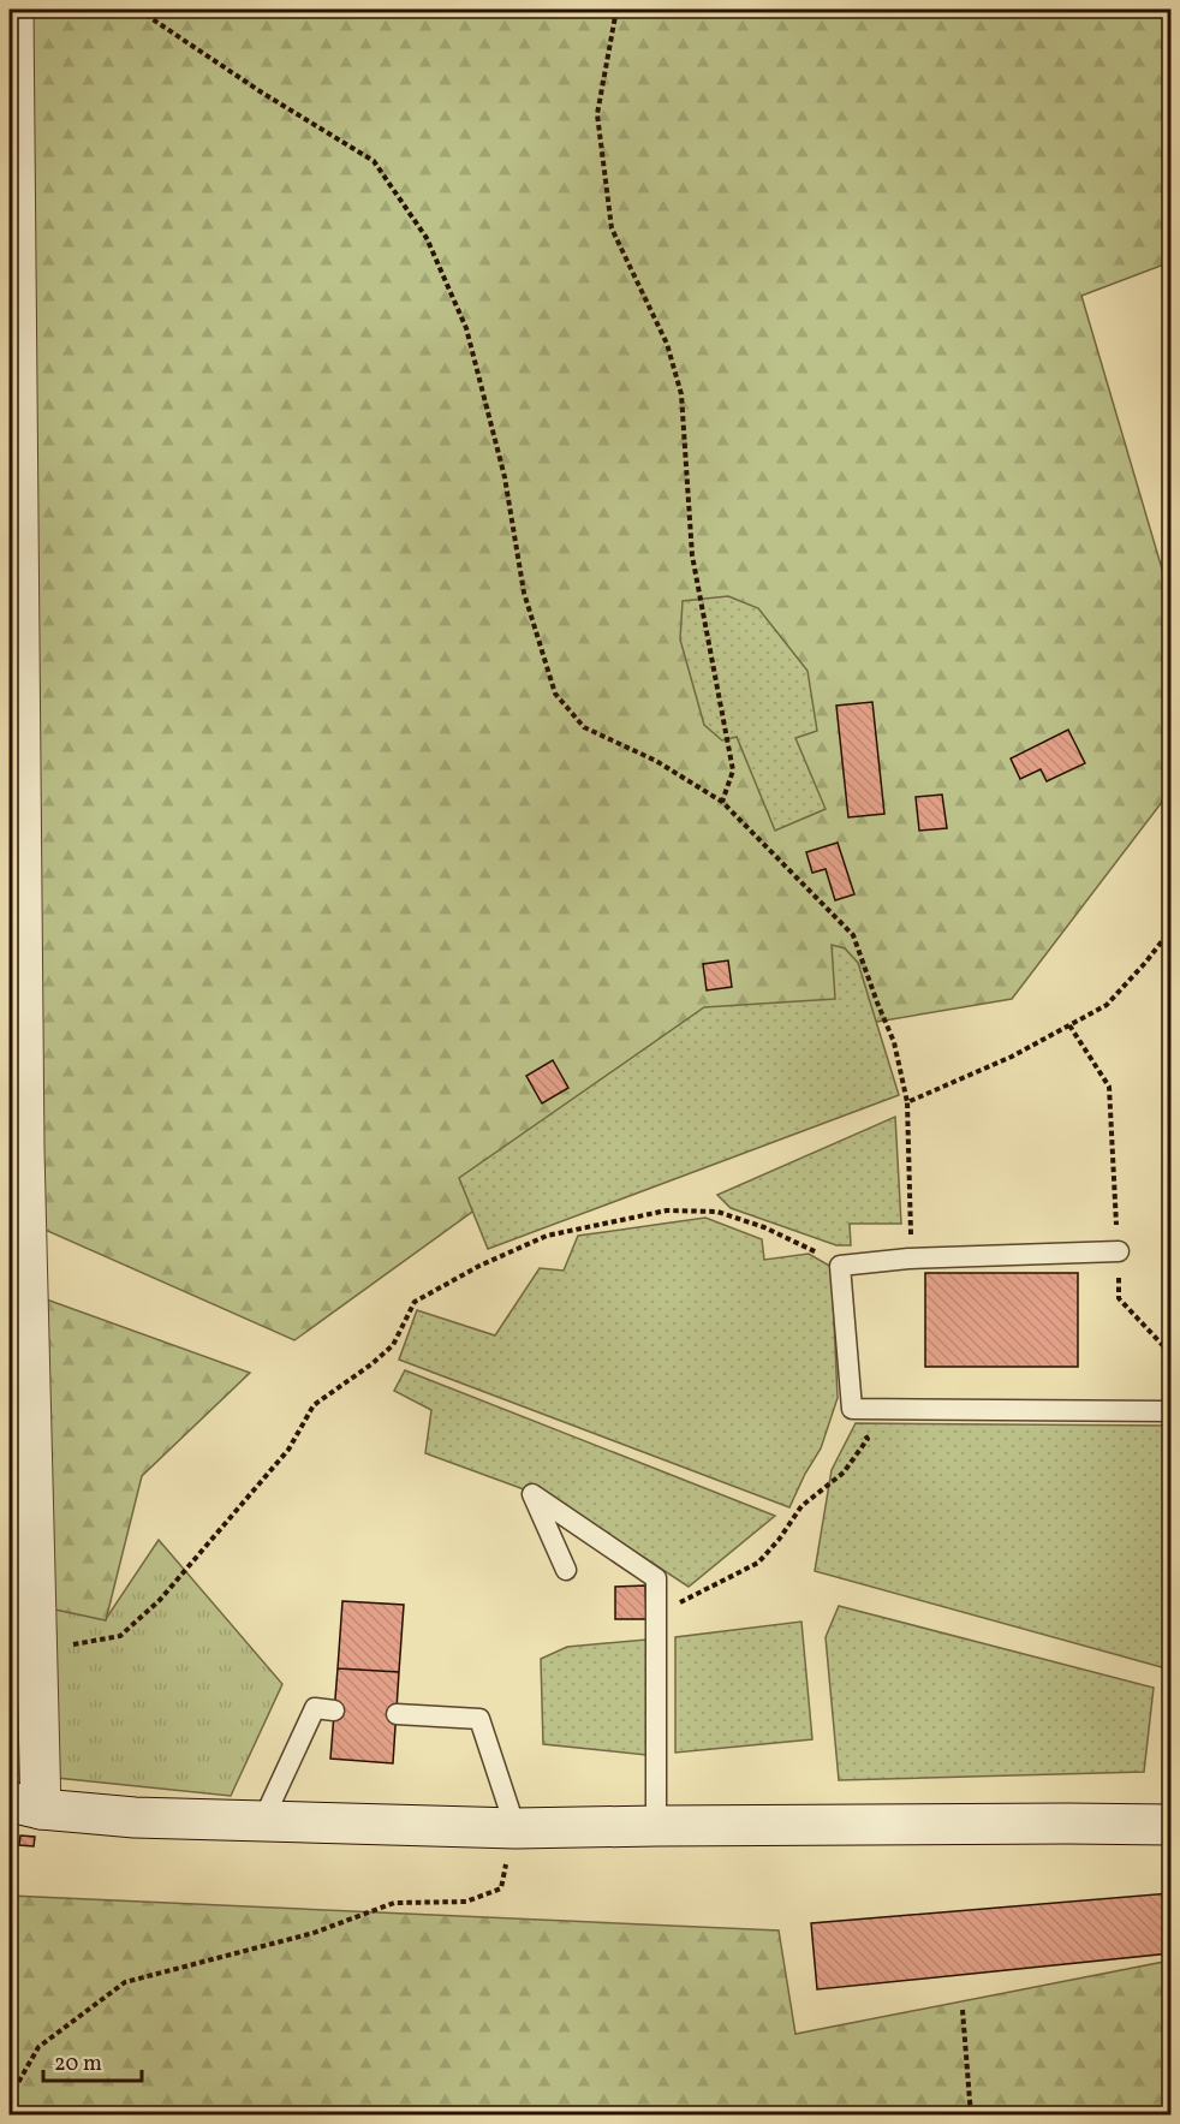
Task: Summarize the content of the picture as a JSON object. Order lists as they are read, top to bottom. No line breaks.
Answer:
{"scale_bar":"20 m"}
